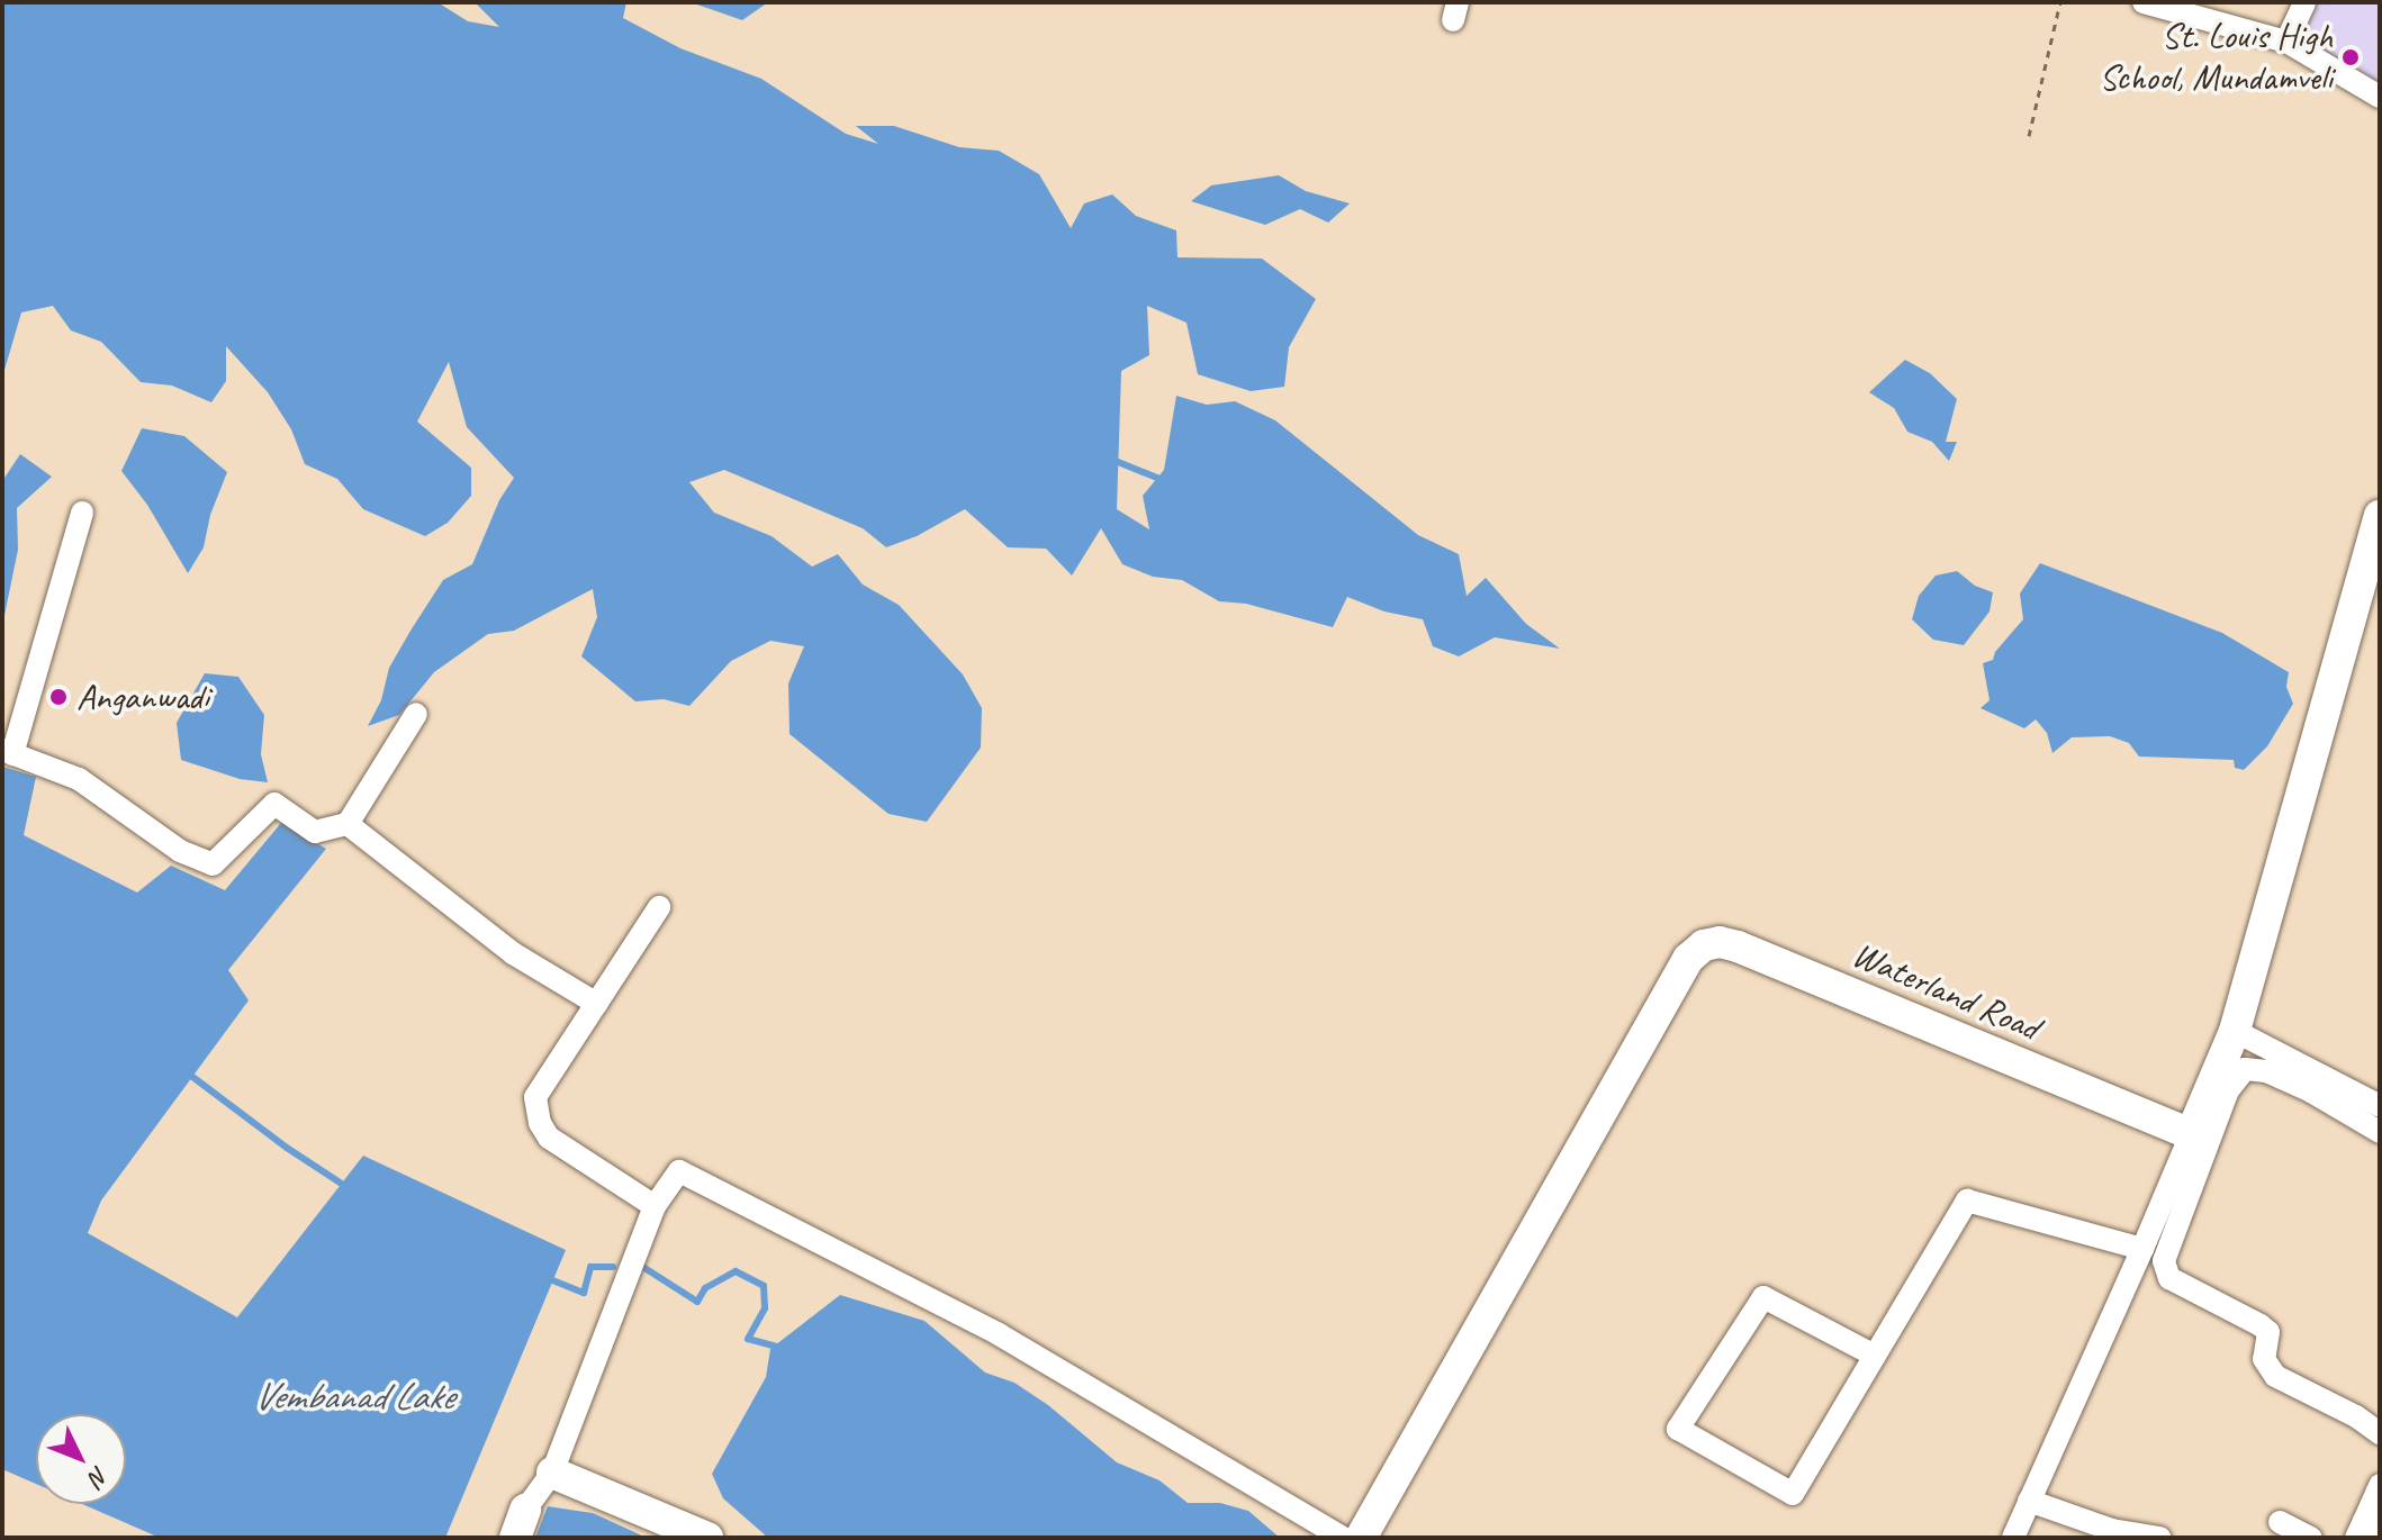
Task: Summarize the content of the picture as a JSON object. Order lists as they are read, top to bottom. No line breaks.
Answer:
{"streets":{"main road":["Waterland Road"]},"water":["Vembanad Lake"],"places":["St. Louis High School, Mundamveli","Anganwadi"],"north":"bottom right"}
